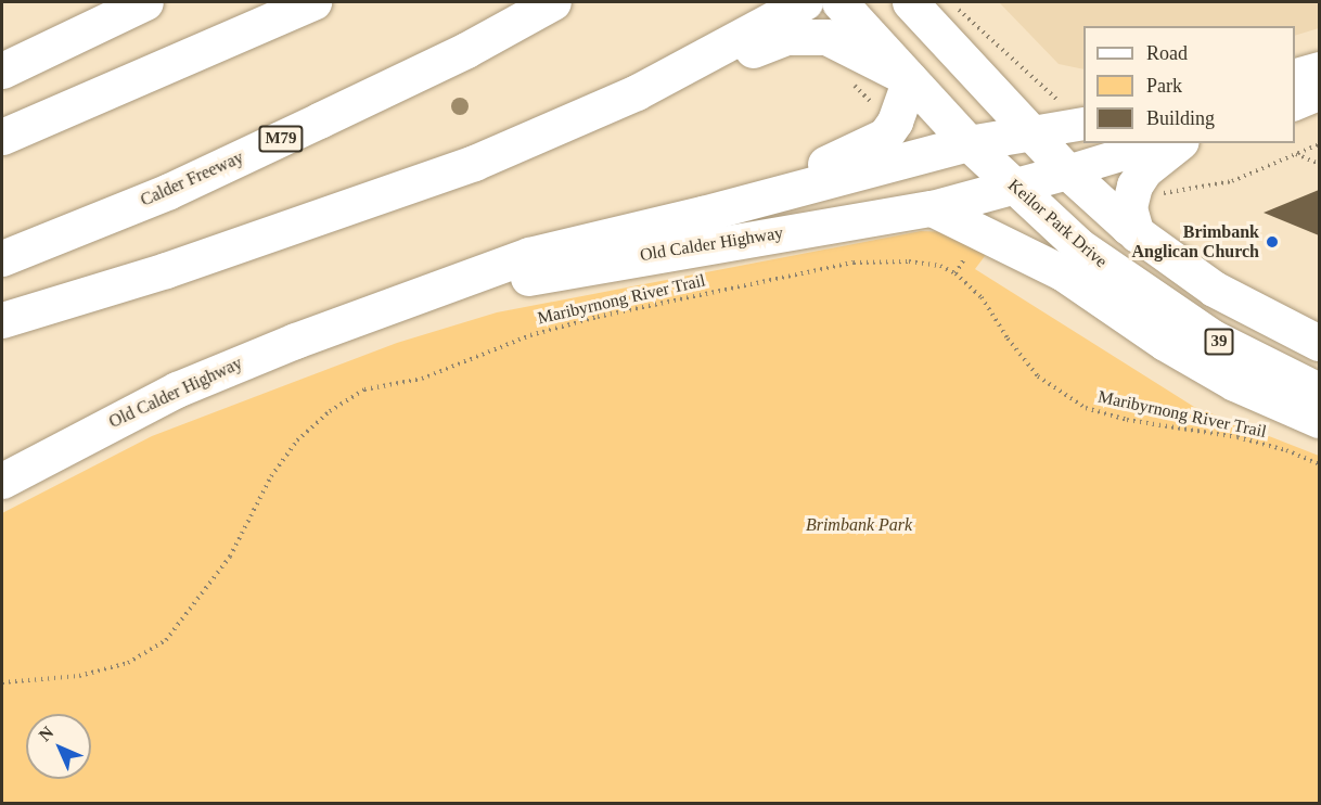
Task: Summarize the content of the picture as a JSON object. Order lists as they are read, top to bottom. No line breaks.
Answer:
{"streets":{"main road":["M79","Calder Freeway","Keilor Park Drive","Old Calder Highway","39"],"path":["Maribyrnong River Trail"]},"crossings":[["Keilor Park Drive","Old Calder Highway"],["Old Calder Highway","39"]],"parks":["Brimbank Park"],"places":["Brimbank Anglican Church"],"legend":["Road","Park","Building"],"north":"top left"}
